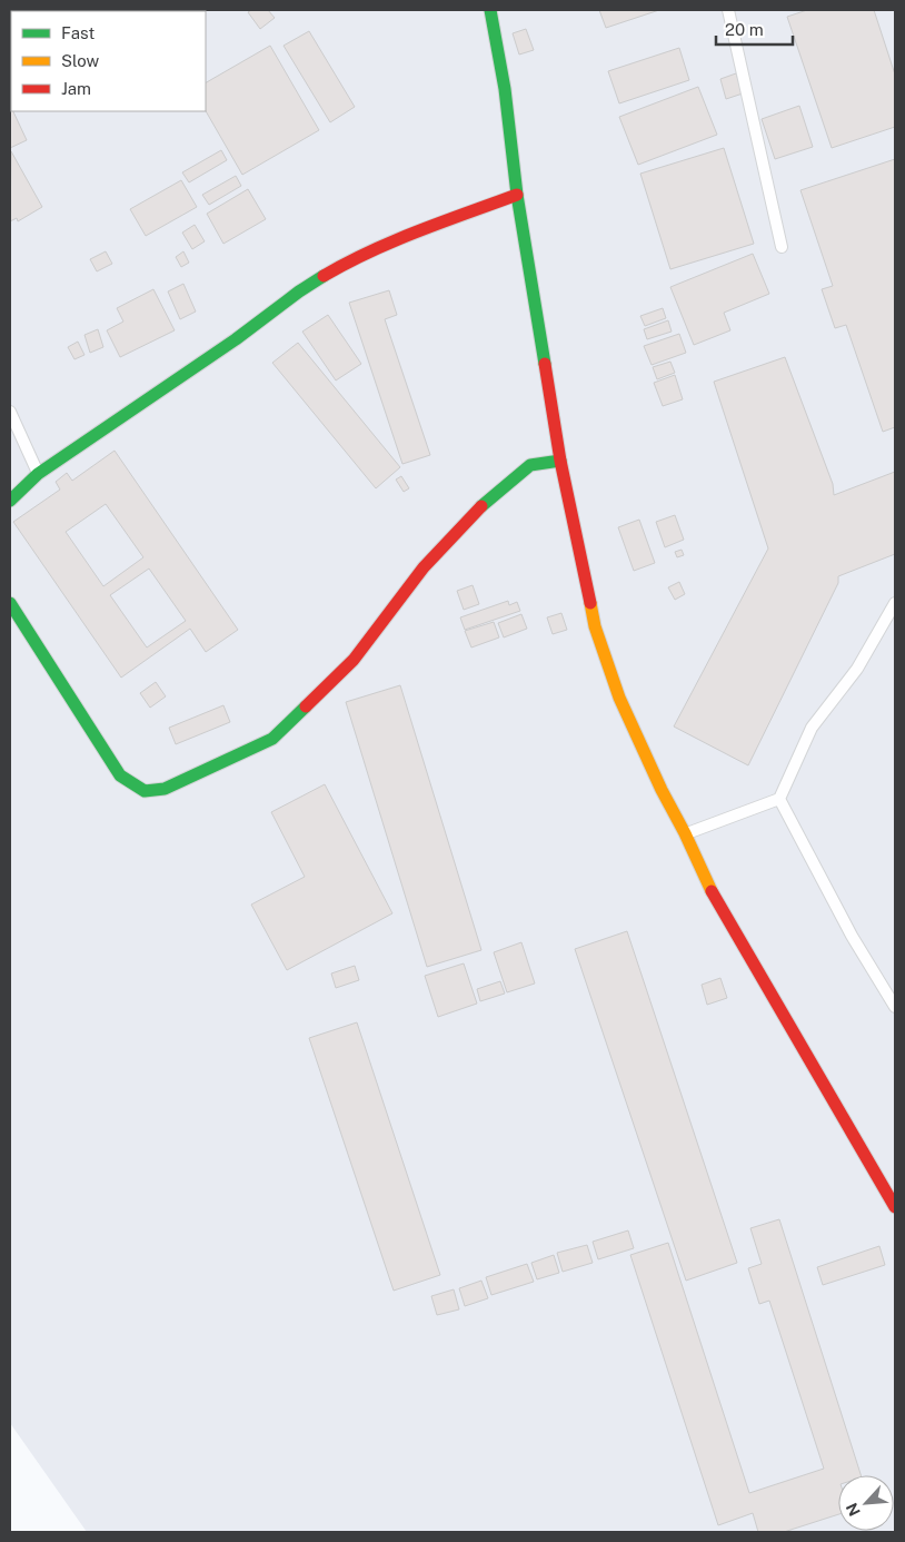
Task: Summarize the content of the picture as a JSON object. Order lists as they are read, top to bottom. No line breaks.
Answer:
{"legend":["Fast","Slow","Jam"],"scale_bar":"20 m","north":"bottom left"}
